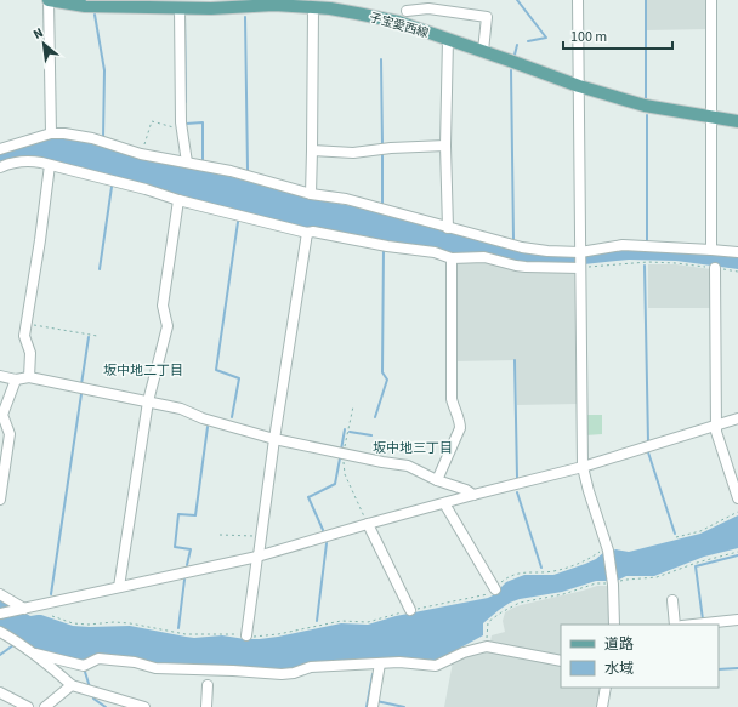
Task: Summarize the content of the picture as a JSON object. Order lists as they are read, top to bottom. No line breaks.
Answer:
{"streets":{"main road":["子宝愛西線"]},"districts":["坂中地二丁目","坂中地三丁目"],"legend":["道路","水域"],"scale_bar":"100 m","north":"top left"}
